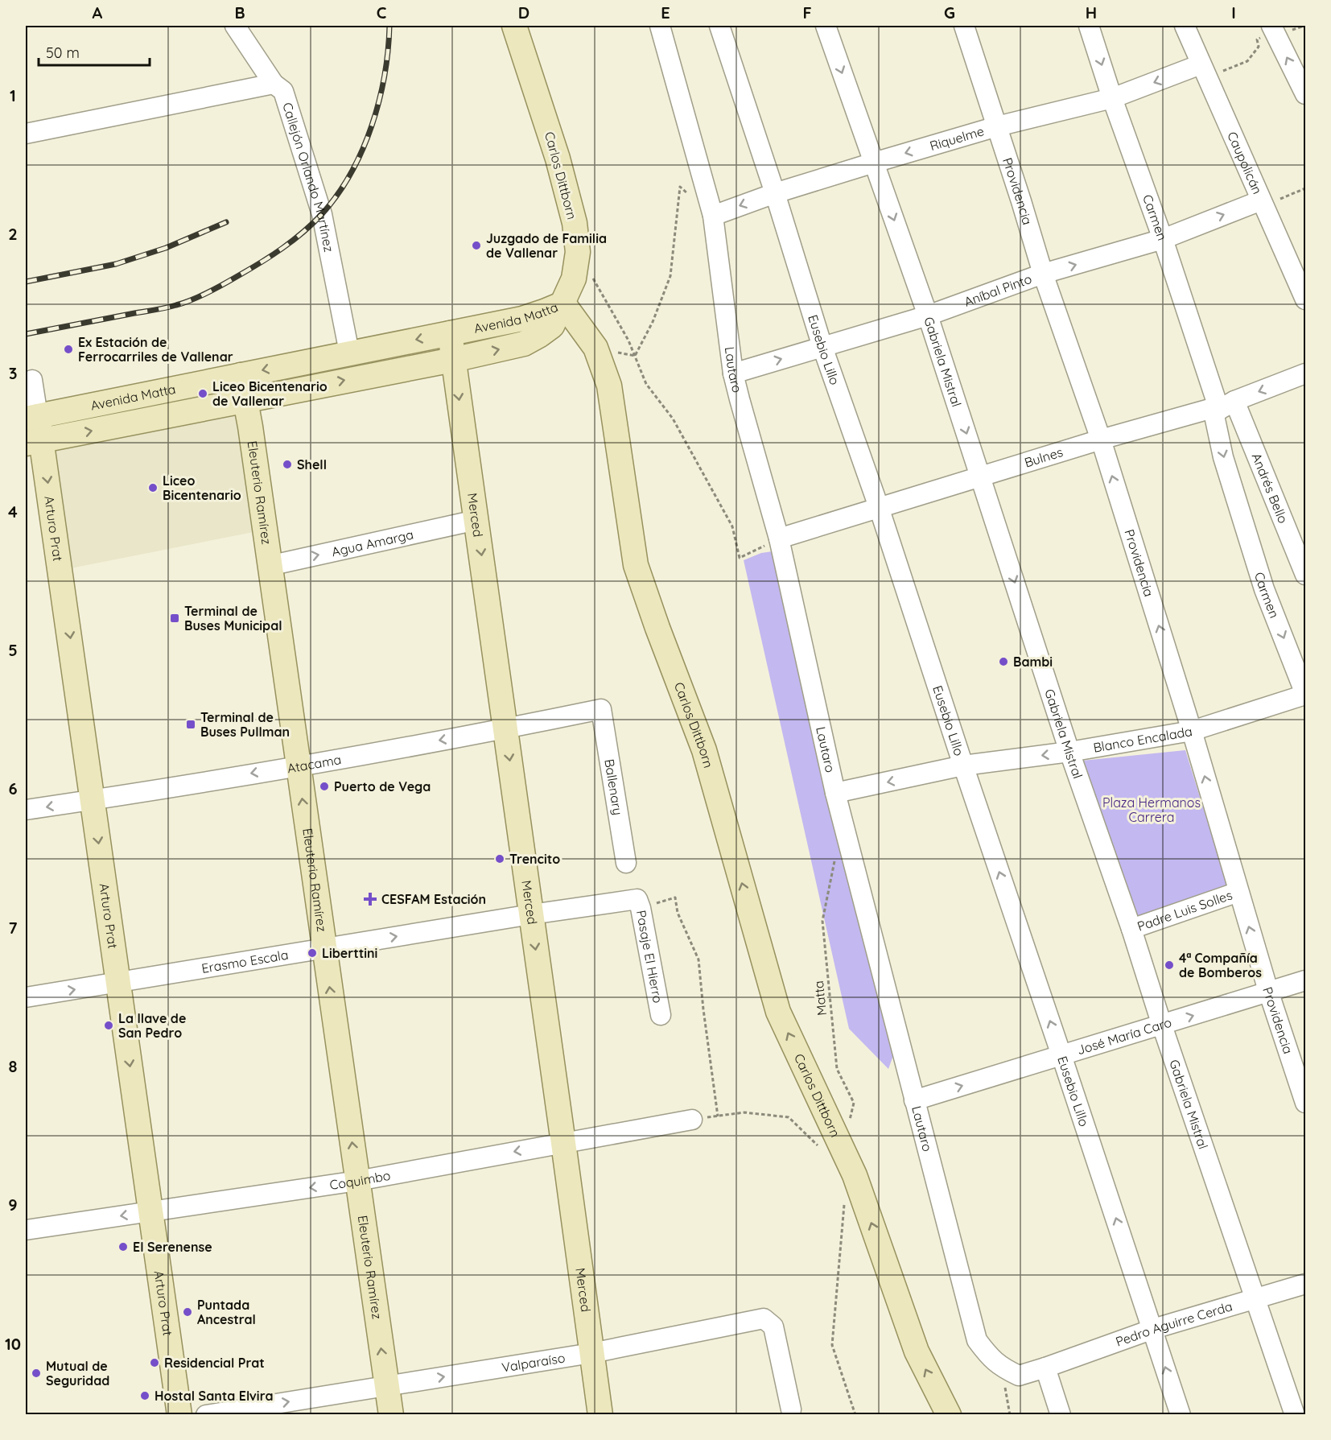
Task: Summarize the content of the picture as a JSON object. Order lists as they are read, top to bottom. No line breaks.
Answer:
{"streets":{"main road":["Carlos Dittborn","Avenida Matta","Eleuterio Ramírez","Merced","Arturo Prat"],"street":["Riquelme","Caupolicán","Callejón Orlando Martínez","Providencia","Carmen","Aníbal Pinto","Eusebio Lillo","Gabriela Mistral","Lautaro","Bulnes","Andrés Bello","Agua Amarga","Blanco Encalada","Atacama","Ballenary","Padre Luis Solles","Pasaje El Hierro","Erasmo Escala","José María Caro","Coquimbo","Pedro Aguirre Cerda","Valparaíso"],"path":["Matta"]},"crossings":[["Riquelme","Caupolicán"],["Riquelme","Providencia"],["Riquelme","Carmen"],["Riquelme","Eusebio Lillo"],["Riquelme","Gabriela Mistral"],["Riquelme","Lautaro"],["Caupolicán","Aníbal Pinto"],["Carlos Dittborn","Avenida Matta"],["Callejón Orlando Martínez","Avenida Matta"],["Providencia","Aníbal Pinto"],["Providencia","Bulnes"],["Providencia","Blanco Encalada"],["Providencia","Padre Luis Solles"],["Providencia","José María Caro"],["Carmen","Aníbal Pinto"],["Carmen","Bulnes"],["Carmen","Andrés Bello"],["Carmen","Blanco Encalada"],["Aníbal Pinto","Eusebio Lillo"],["Aníbal Pinto","Gabriela Mistral"],["Aníbal Pinto","Lautaro"],["Avenida Matta","Eleuterio Ramírez"],["Avenida Matta","Merced"],["Avenida Matta","Arturo Prat"],["Eusebio Lillo","Bulnes"],["Eusebio Lillo","Blanco Encalada"],["Eusebio Lillo","José María Caro"],["Eusebio Lillo","Pedro Aguirre Cerda"],["Gabriela Mistral","Bulnes"],["Gabriela Mistral","Blanco Encalada"],["Gabriela Mistral","Padre Luis Solles"],["Gabriela Mistral","José María Caro"],["Gabriela Mistral","Pedro Aguirre Cerda"],["Lautaro","Bulnes"],["Lautaro","Blanco Encalada"],["Lautaro","José María Caro"],["Lautaro","Pedro Aguirre Cerda"],["Bulnes","Andrés Bello"],["Eleuterio Ramírez","Agua Amarga"],["Eleuterio Ramírez","Atacama"],["Eleuterio Ramírez","Erasmo Escala"],["Eleuterio Ramírez","Coquimbo"],["Eleuterio Ramírez","Valparaíso"],["Merced","Agua Amarga"],["Merced","Atacama"],["Merced","Erasmo Escala"],["Merced","Coquimbo"],["Merced","Valparaíso"],["Arturo Prat","Atacama"],["Arturo Prat","Erasmo Escala"],["Arturo Prat","Coquimbo"],["Atacama","Ballenary"],["Pasaje El Hierro","Erasmo Escala"]],"one_way":["Riquelme","Carlos Dittborn","Providencia","Carmen","Aníbal Pinto","Eusebio Lillo","Gabriela Mistral","Eleuterio Ramírez","Merced","Arturo Prat","Agua Amarga","Blanco Encalada","Atacama","Erasmo Escala","José María Caro","Coquimbo","Valparaíso"],"parks":["Plaza Hermanos Carrera"],"places":{"other":["Juzgado de Familia de Vallenar","Ex Estación de Ferrocarriles de Vallenar","Liceo Bicentenario de Vallenar","Shell","Liceo Bicentenario","Bambi","Puerto de Vega","Trencito","Liberttini","4ª Compañía de Bomberos","La llave de San Pedro","El Serenense","Puntada Ancestral","Residencial Prat","Mutual de Seguridad","Hostal Santa Elvira"],"transit":["Terminal de Buses Municipal","Terminal de Buses Pullman"],"health":["CESFAM Estación"]},"scale_bar":"50 m","grid":{"columns":["A","B","C","D","E","F","G","H","I"],"rows":["1","2","3","4","5","6","7","8","9","10"]}}
